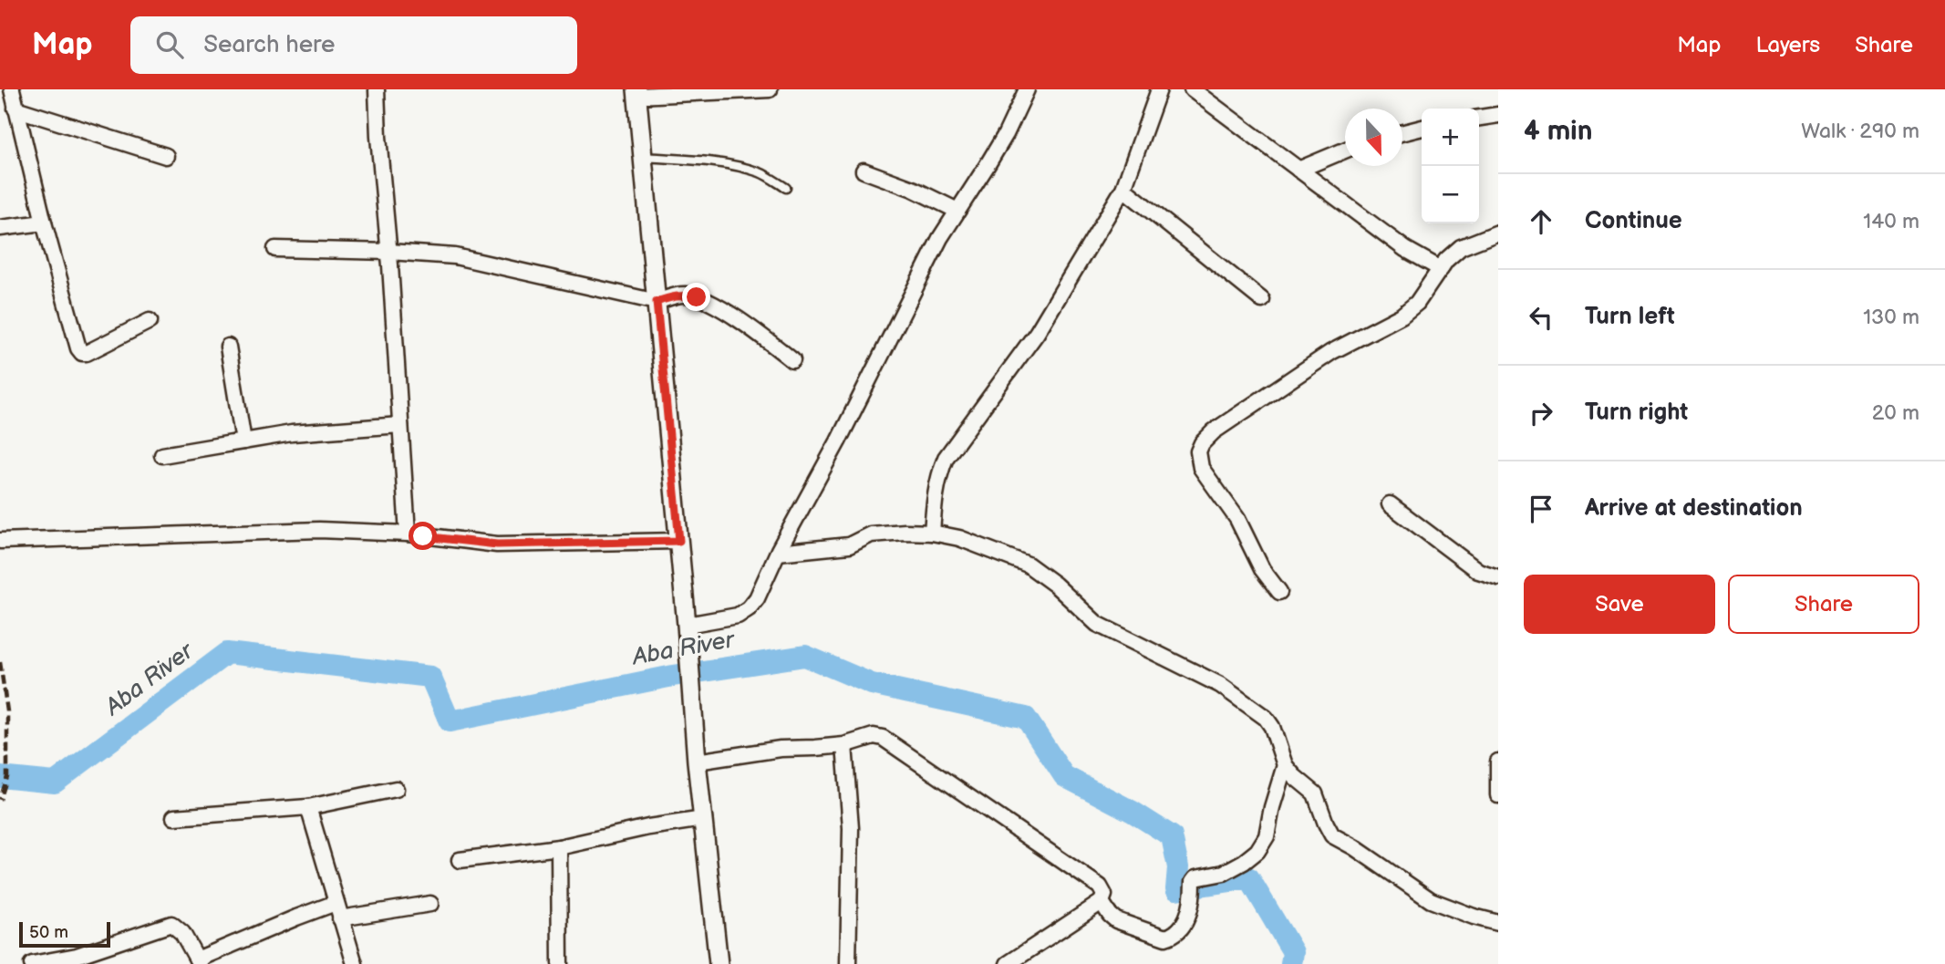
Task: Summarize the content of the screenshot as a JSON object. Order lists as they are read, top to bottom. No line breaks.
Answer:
{"water":["Aba River"],"scale_bar":"50 m","north":"bottom","page":{"header":"Map","search":"Search here","nav":["Map","Layers","Share"],"heading":["4 min","Walk · 290 m"],"map_buttons":["+","−"],"list":[["Continue","140 m"],["Turn left","130 m"],["Turn right","20 m"],"Arrive at destination"],"buttons":["Save","Share"],"scale":"50 m"}}
